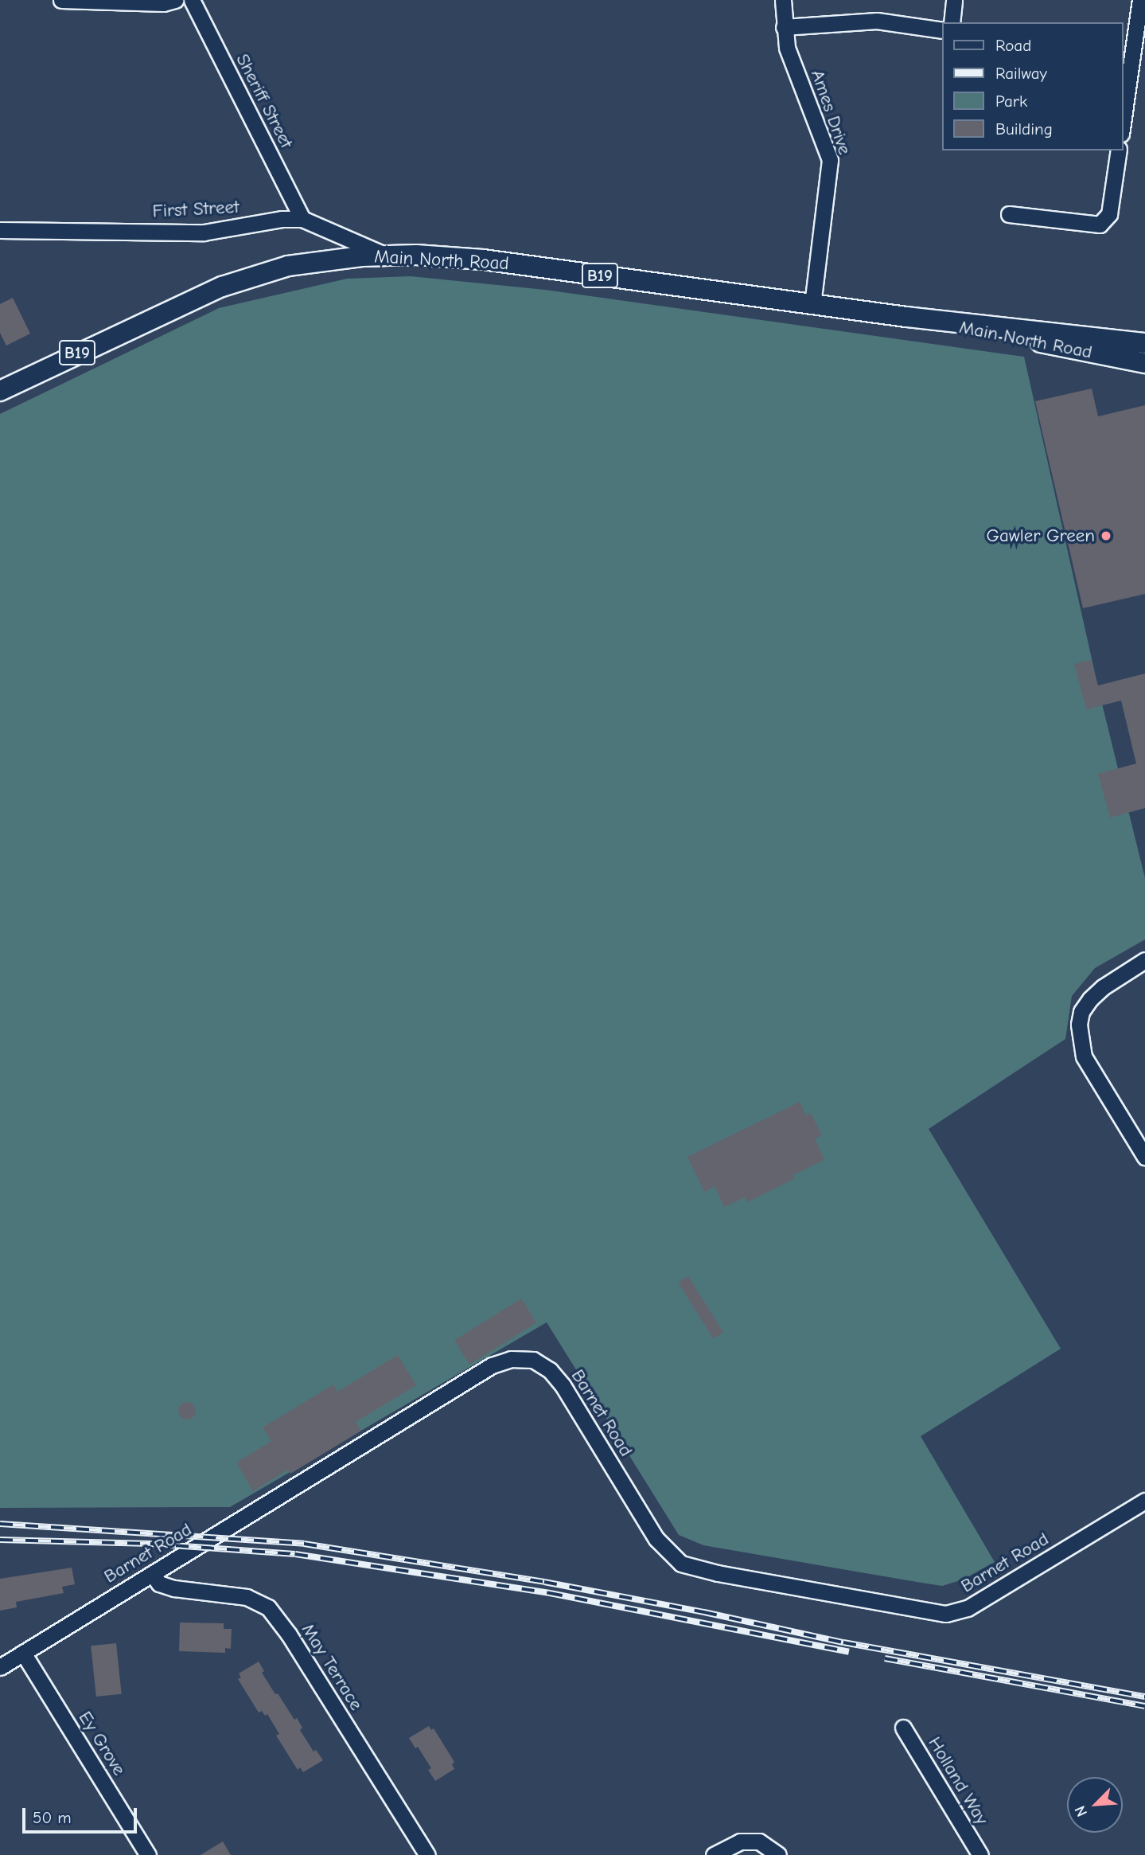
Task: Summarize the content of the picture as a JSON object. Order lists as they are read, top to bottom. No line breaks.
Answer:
{"streets":{"main road":["Main North Road","B19"],"street":["Sheriff Street","Ames Drive","First Street","Barnet Road","May Terrace","Ey Grove","Holland Way"]},"crossings":[["Sheriff Street","First Street"],["Ames Drive","Main North Road"],["First Street","Main North Road"],["Barnet Road","May Terrace"],["Barnet Road","Ey Grove"]],"places":["Gawler Green"],"legend":["Road","Railway","Park","Building"],"scale_bar":"50 m","north":"bottom left"}
